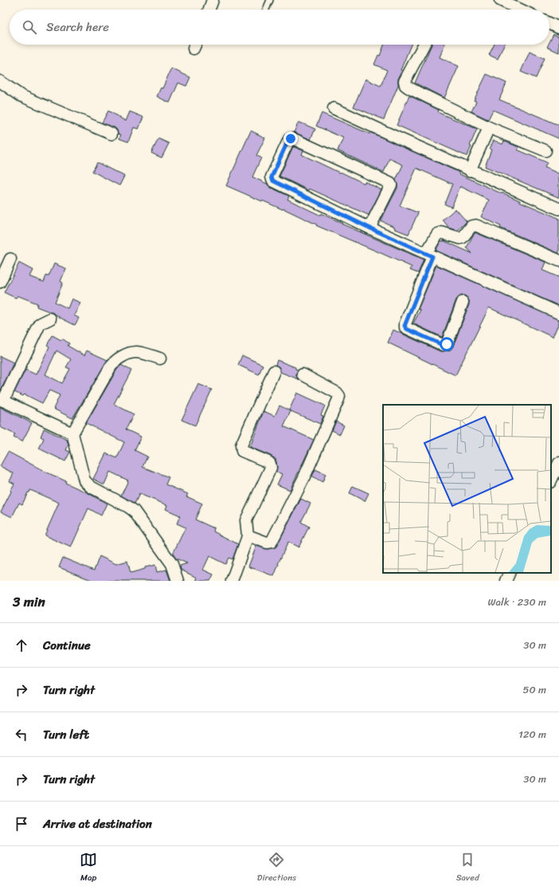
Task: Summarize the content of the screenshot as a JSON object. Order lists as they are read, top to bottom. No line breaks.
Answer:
{"page":{"search":"Search here","heading":["3 min","Walk · 230 m"],"list":[["Continue","30 m"],["Turn right","50 m"],["Turn left","120 m"],["Turn right","30 m"],"Arrive at destination"],"nav":["Map","Directions","Saved"]}}
